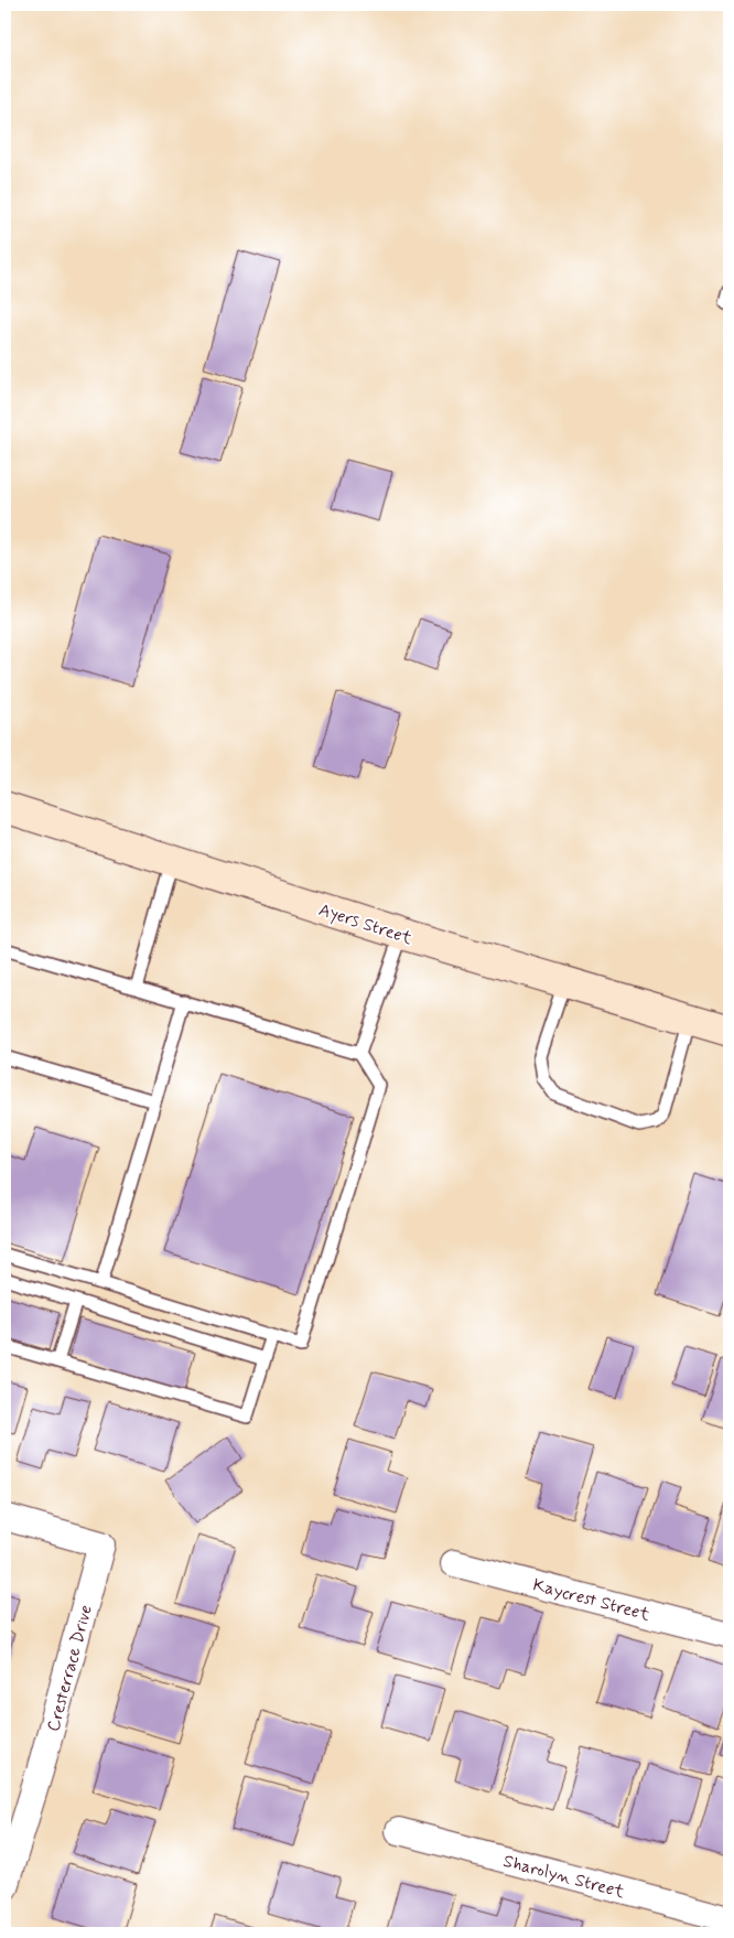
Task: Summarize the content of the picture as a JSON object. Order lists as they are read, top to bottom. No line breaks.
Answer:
{"streets":{"main road":["Ayers Street"],"street":["Kaycrest Street","Cresterrace Drive","Sharolyn Street"]}}
